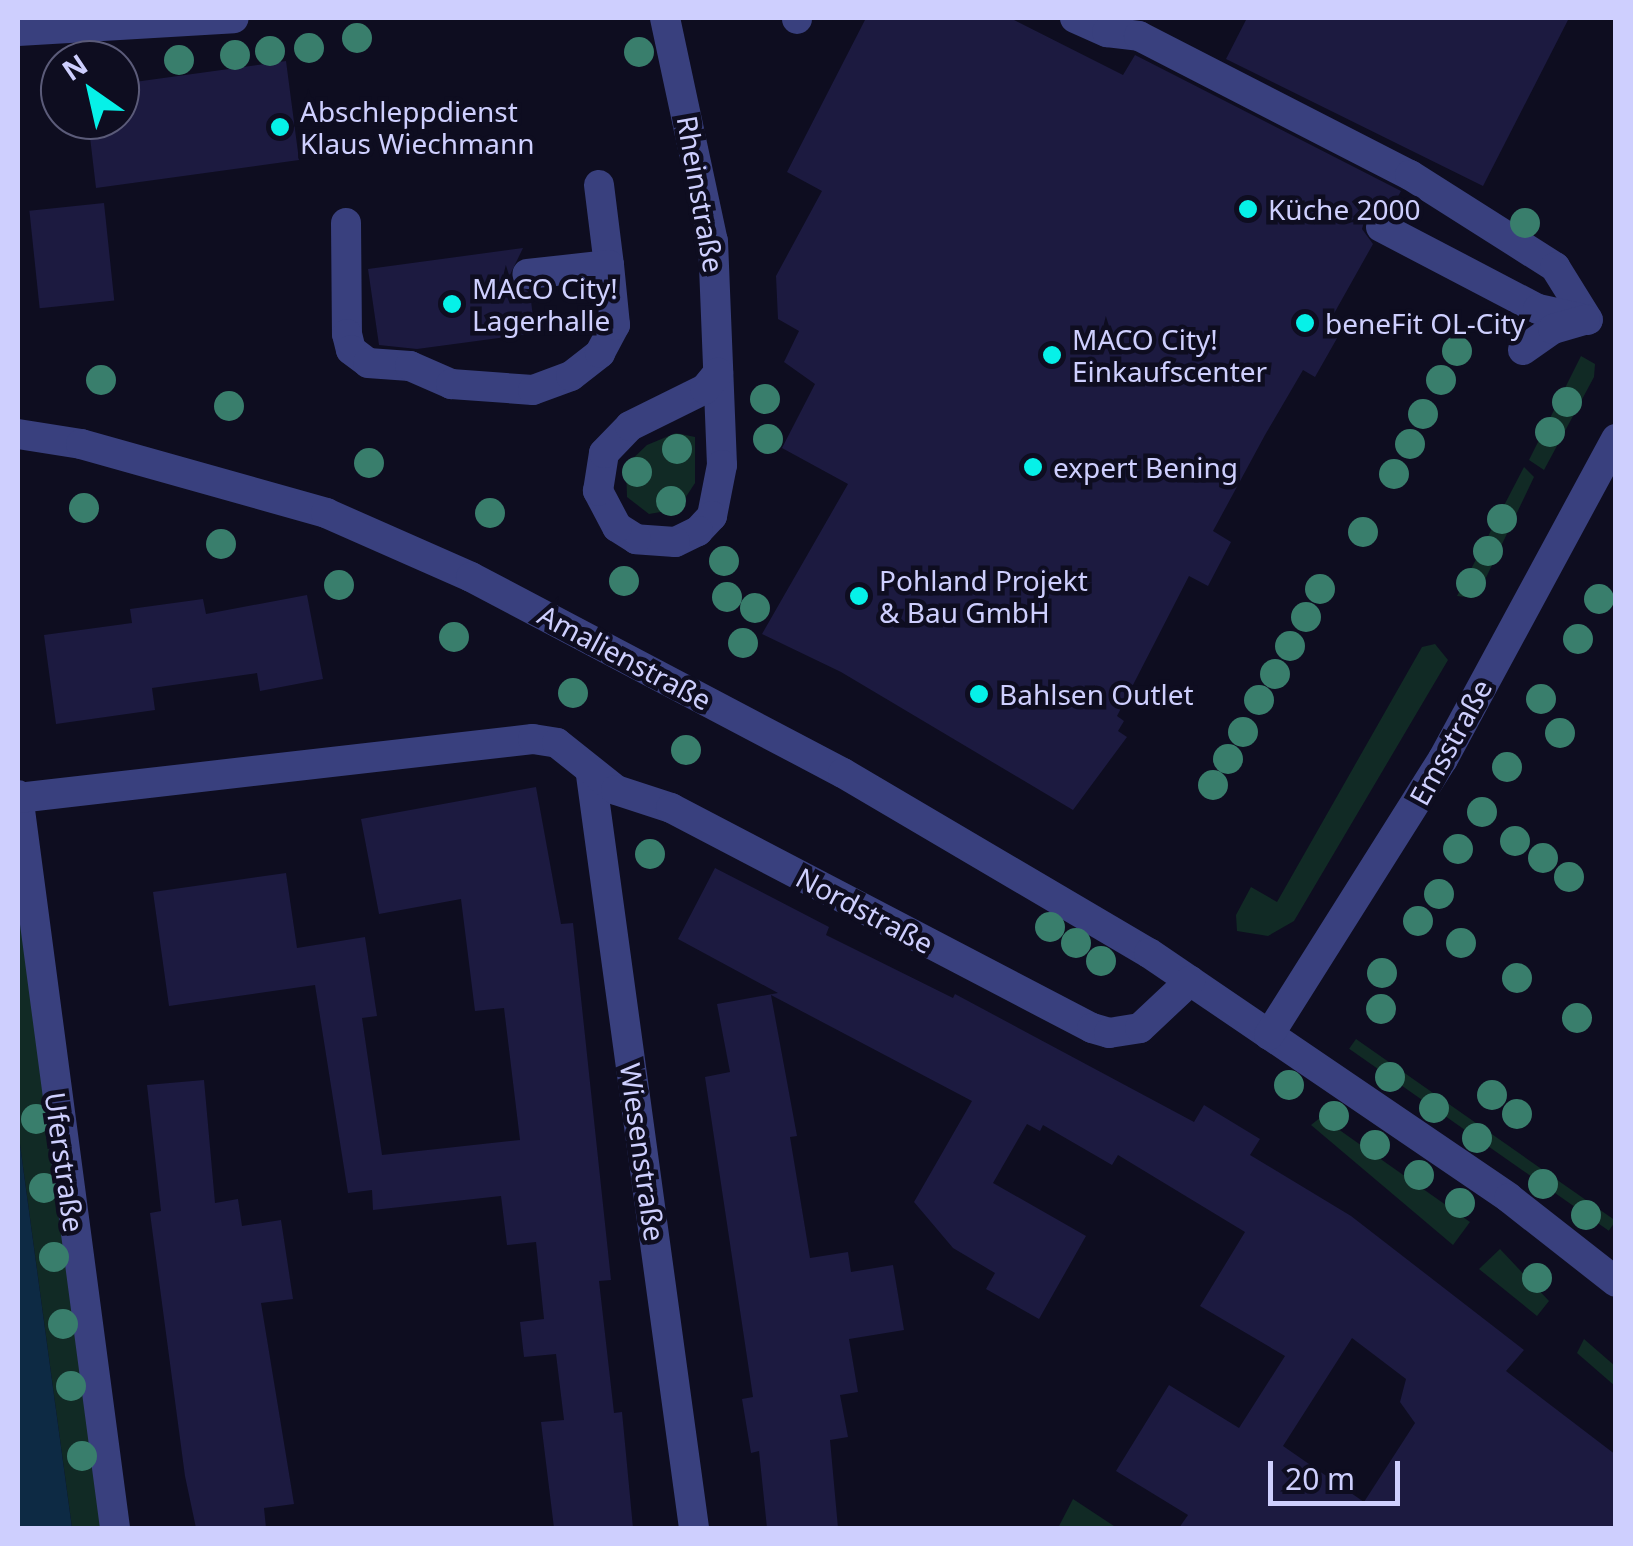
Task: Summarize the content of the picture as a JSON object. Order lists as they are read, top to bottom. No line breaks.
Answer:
{"streets":{"street":["Rheinstraße","Amalienstraße","Emsstraße","Nordstraße","Wiesenstraße","Uferstraße"]},"crossings":[["Amalienstraße","Nordstraße"],["Nordstraße","Wiesenstraße"],["Nordstraße","Uferstraße"]],"places":["Abschleppdienst Klaus Wiechmann","Küche 2000","MACO City! Lagerhalle","beneFit OL-City","MACO City! Einkaufscenter","expert Bening","Pohland Projekt & Bau GmbH","Bahlsen Outlet"],"scale_bar":"20 m","north":"top left"}
